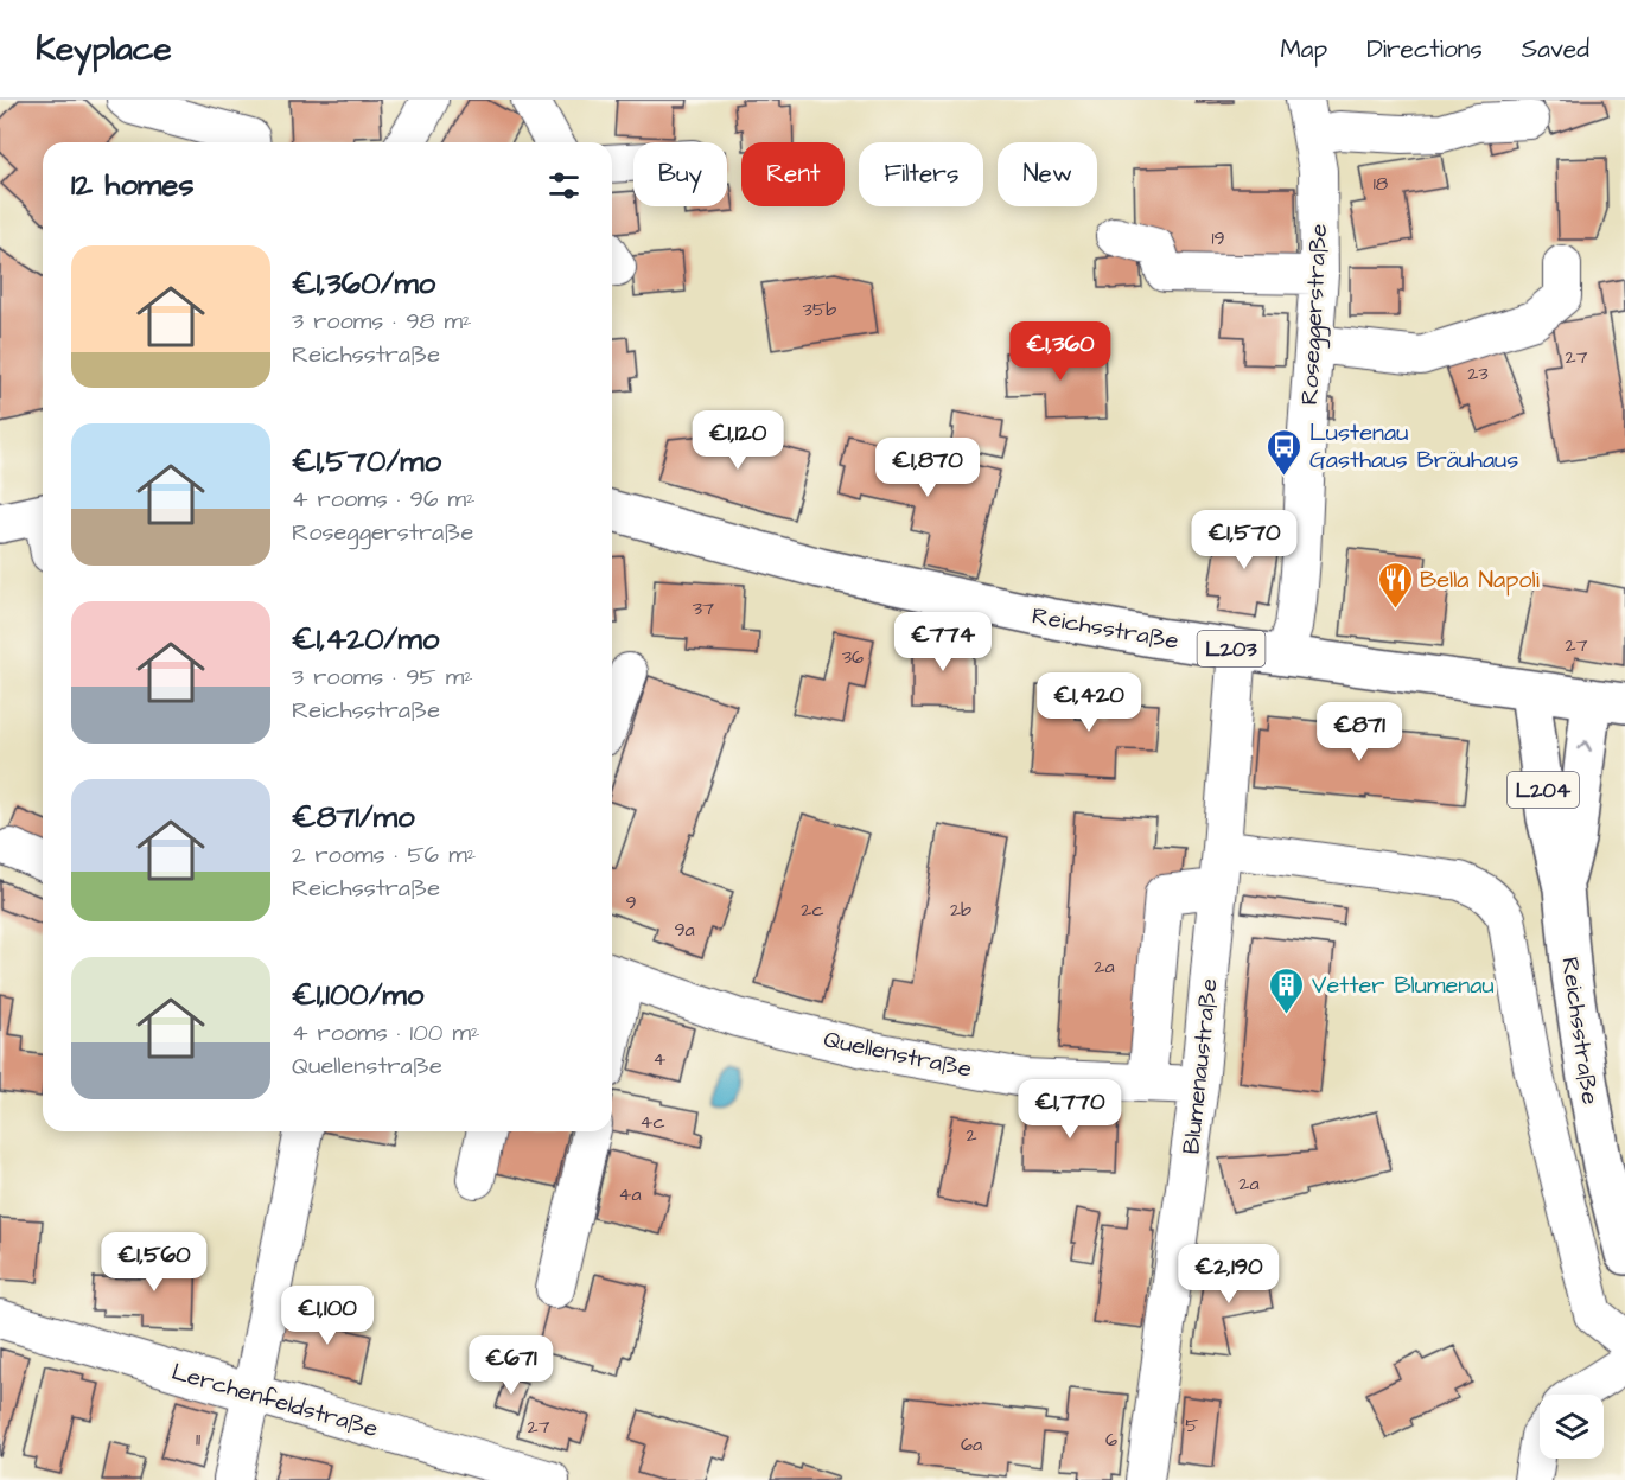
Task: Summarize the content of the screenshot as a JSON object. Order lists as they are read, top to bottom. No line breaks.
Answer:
{"streets":{"main road":["Reichsstraße","L203","L204"],"street":["Roseggerstraße","Quellenstraße","Blumenaustraße","Lerchenfeldstraße"]},"crossings":[["Roseggerstraße","Reichsstraße"],["Reichsstraße","Blumenaustraße"],["Quellenstraße","Blumenaustraße"]],"places":{"bus stop":["Lustenau Gasthaus Bräuhaus"],"restaurant":["Bella Napoli"],"building":["Vetter Blumenau"]},"house_numbers":["18","19","35b","27","23","37","27","36","9","2c","2b","9a","2a","4","4c","2","2a","4a","5","27","11","6","6a"],"page":{"header":"Keyplace","nav":["Map","Directions","Saved"],"chip":["Buy","Rent","Filters","New"],"heading":"12 homes","list":[{"name":"€1,360/mo","note":"3 rooms · 98 m² · Reichsstraße"},{"name":"€1,570/mo","note":"4 rooms · 96 m² · Roseggerstraße"},{"name":"€1,420/mo","note":"3 rooms · 95 m² · Reichsstraße"},{"name":"€871/mo","note":"2 rooms · 56 m² · Reichsstraße"},{"name":"€1,100/mo","note":"4 rooms · 100 m² · Quellenstraße"}],"price":["€1,360","€1,120","€1,870","€1,570","€774","€1,420","€871","€1,770","€1,560","€2,190","€1,100","€671"]}}
